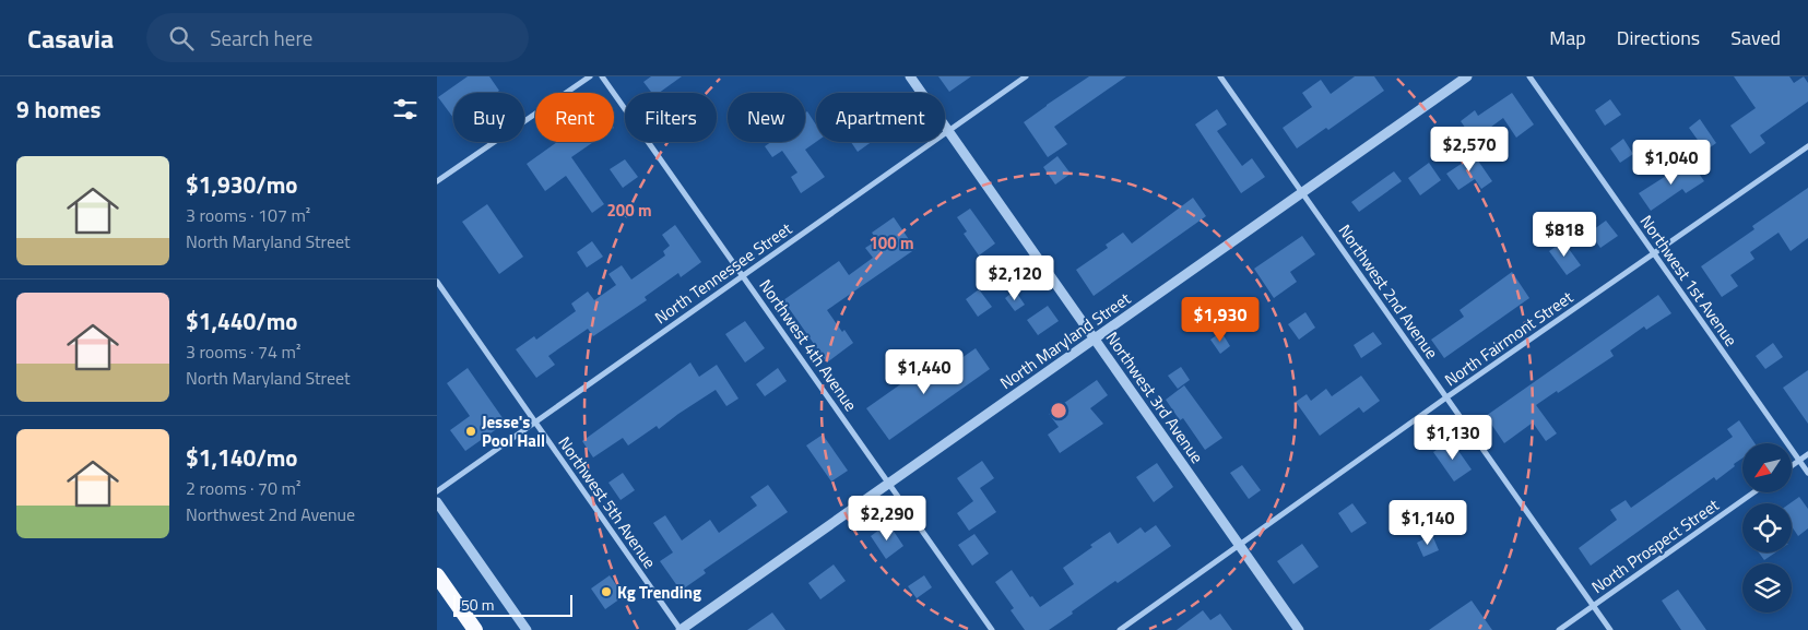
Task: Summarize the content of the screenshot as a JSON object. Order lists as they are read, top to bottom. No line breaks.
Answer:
{"streets":{"street":["North Tennessee Street","Northwest 1st Avenue","Northwest 2nd Avenue","North Fairmont Street","North Maryland Street","Northwest 4th Avenue","Northwest 3rd Avenue","Northwest 5th Avenue","North Prospect Street"]},"crossings":[["North Tennessee Street","Northwest 4th Avenue"],["North Tennessee Street","Northwest 3rd Avenue"],["North Tennessee Street","Northwest 5th Avenue"],["Northwest 1st Avenue","North Fairmont Street"],["Northwest 2nd Avenue","North Fairmont Street"],["Northwest 2nd Avenue","North Maryland Street"],["Northwest 2nd Avenue","North Prospect Street"],["North Fairmont Street","Northwest 3rd Avenue"],["North Maryland Street","Northwest 4th Avenue"],["North Maryland Street","Northwest 3rd Avenue"],["North Maryland Street","Northwest 5th Avenue"]],"places":["Jesse's Pool Hall","Kg Trending"],"scale_bar":"50 m","north":"bottom left","page":{"header":"Casavia","search":"Search here","nav":["Map","Directions","Saved"],"heading":"9 homes","chip":["Buy","Rent","Filters","New","Apartment"],"price":["$2,570","$1,040","$818","$2,120","$1,930","$1,440","$1,130","$2,290","$1,140"],"list":[{"name":"$1,930/mo","note":"3 rooms · 107 m² · North Maryland Street"},{"name":"$1,440/mo","note":"3 rooms · 74 m² · North Maryland Street"},{"name":"$1,140/mo","note":"2 rooms · 70 m² · Northwest 2nd Avenue"}],"scale":"50 m"},"rings":["200 m","100 m"]}
